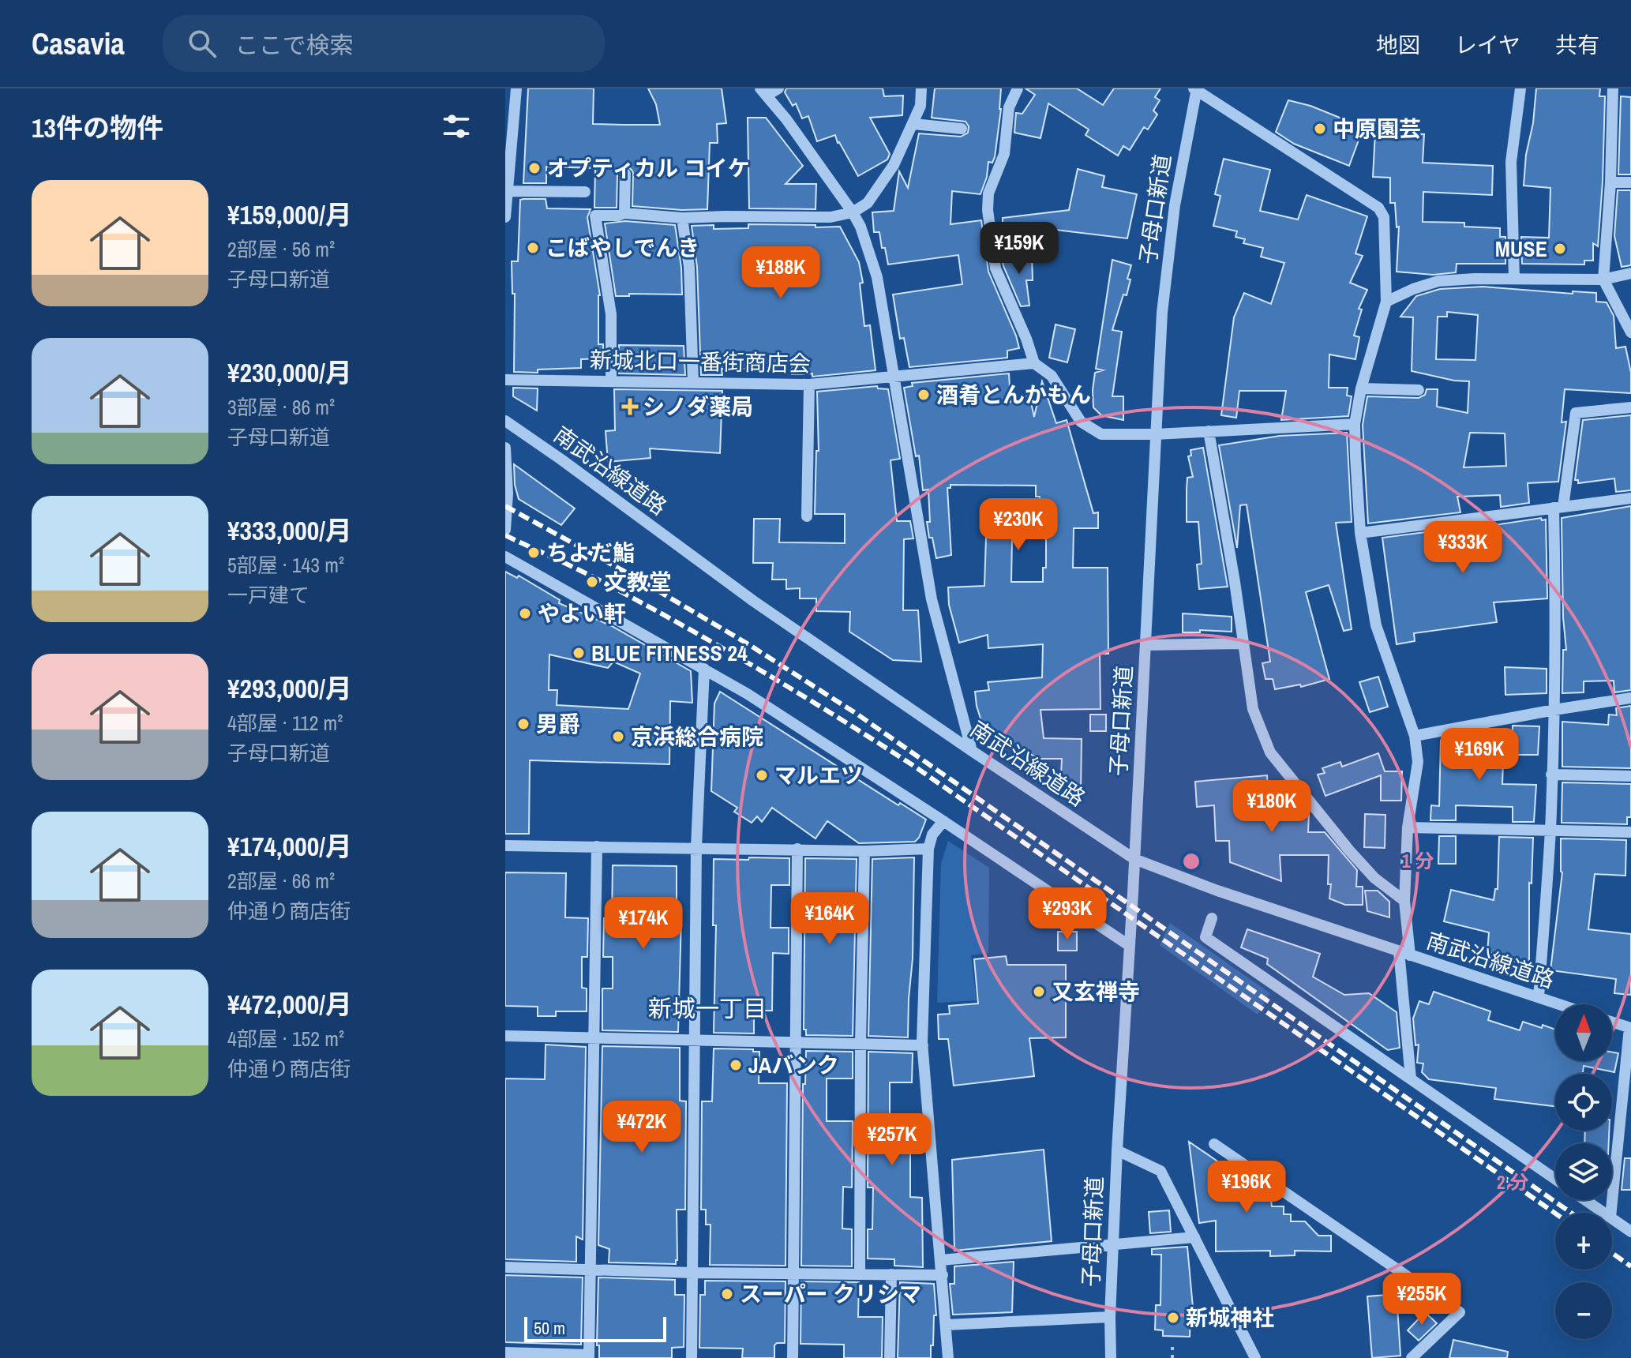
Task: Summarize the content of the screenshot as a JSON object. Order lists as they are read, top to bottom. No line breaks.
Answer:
{"streets":{"street":["子母口新道","新城北口一番街商店会","南武沿線道路"]},"crossings":[["子母口新道","南武沿線道路"]],"districts":["新城一丁目"],"places":{"other":["中原園芸","オプティカル コイケ","こばやしでんき","MUSE","酒肴とんかもん","ちよだ鮨","文教堂","やよい軒","BLUE FITNESS 24","男爵","京浜総合病院","マルエツ","又玄禅寺","JAバンク","スーパー クリシマ","新城神社"],"health":["シノダ薬局"]},"scale_bar":"50 m","north":"top","page":{"header":"Casavia","search":"ここで検索","nav":["地図","レイヤ","共有"],"heading":"13件の物件","list":[{"name":"¥159,000/月","note":"2部屋 · 56 m² · 子母口新道"},{"name":"¥230,000/月","note":"3部屋 · 86 m² · 子母口新道"},{"name":"¥333,000/月","note":"5部屋 · 143 m² · 一戸建て"},{"name":"¥293,000/月","note":"4部屋 · 112 m² · 子母口新道"},{"name":"¥174,000/月","note":"2部屋 · 66 m² · 仲通り商店街"},{"name":"¥472,000/月","note":"4部屋 · 152 m² · 仲通り商店街"}],"price":["¥159K","¥188K","¥230K","¥333K","¥169K","¥180K","¥293K","¥164K","¥174K","¥472K","¥257K","¥196K","¥255K"],"map_buttons":["+","−"],"scale":"50 m"},"rings":["1 分","2 分"]}
